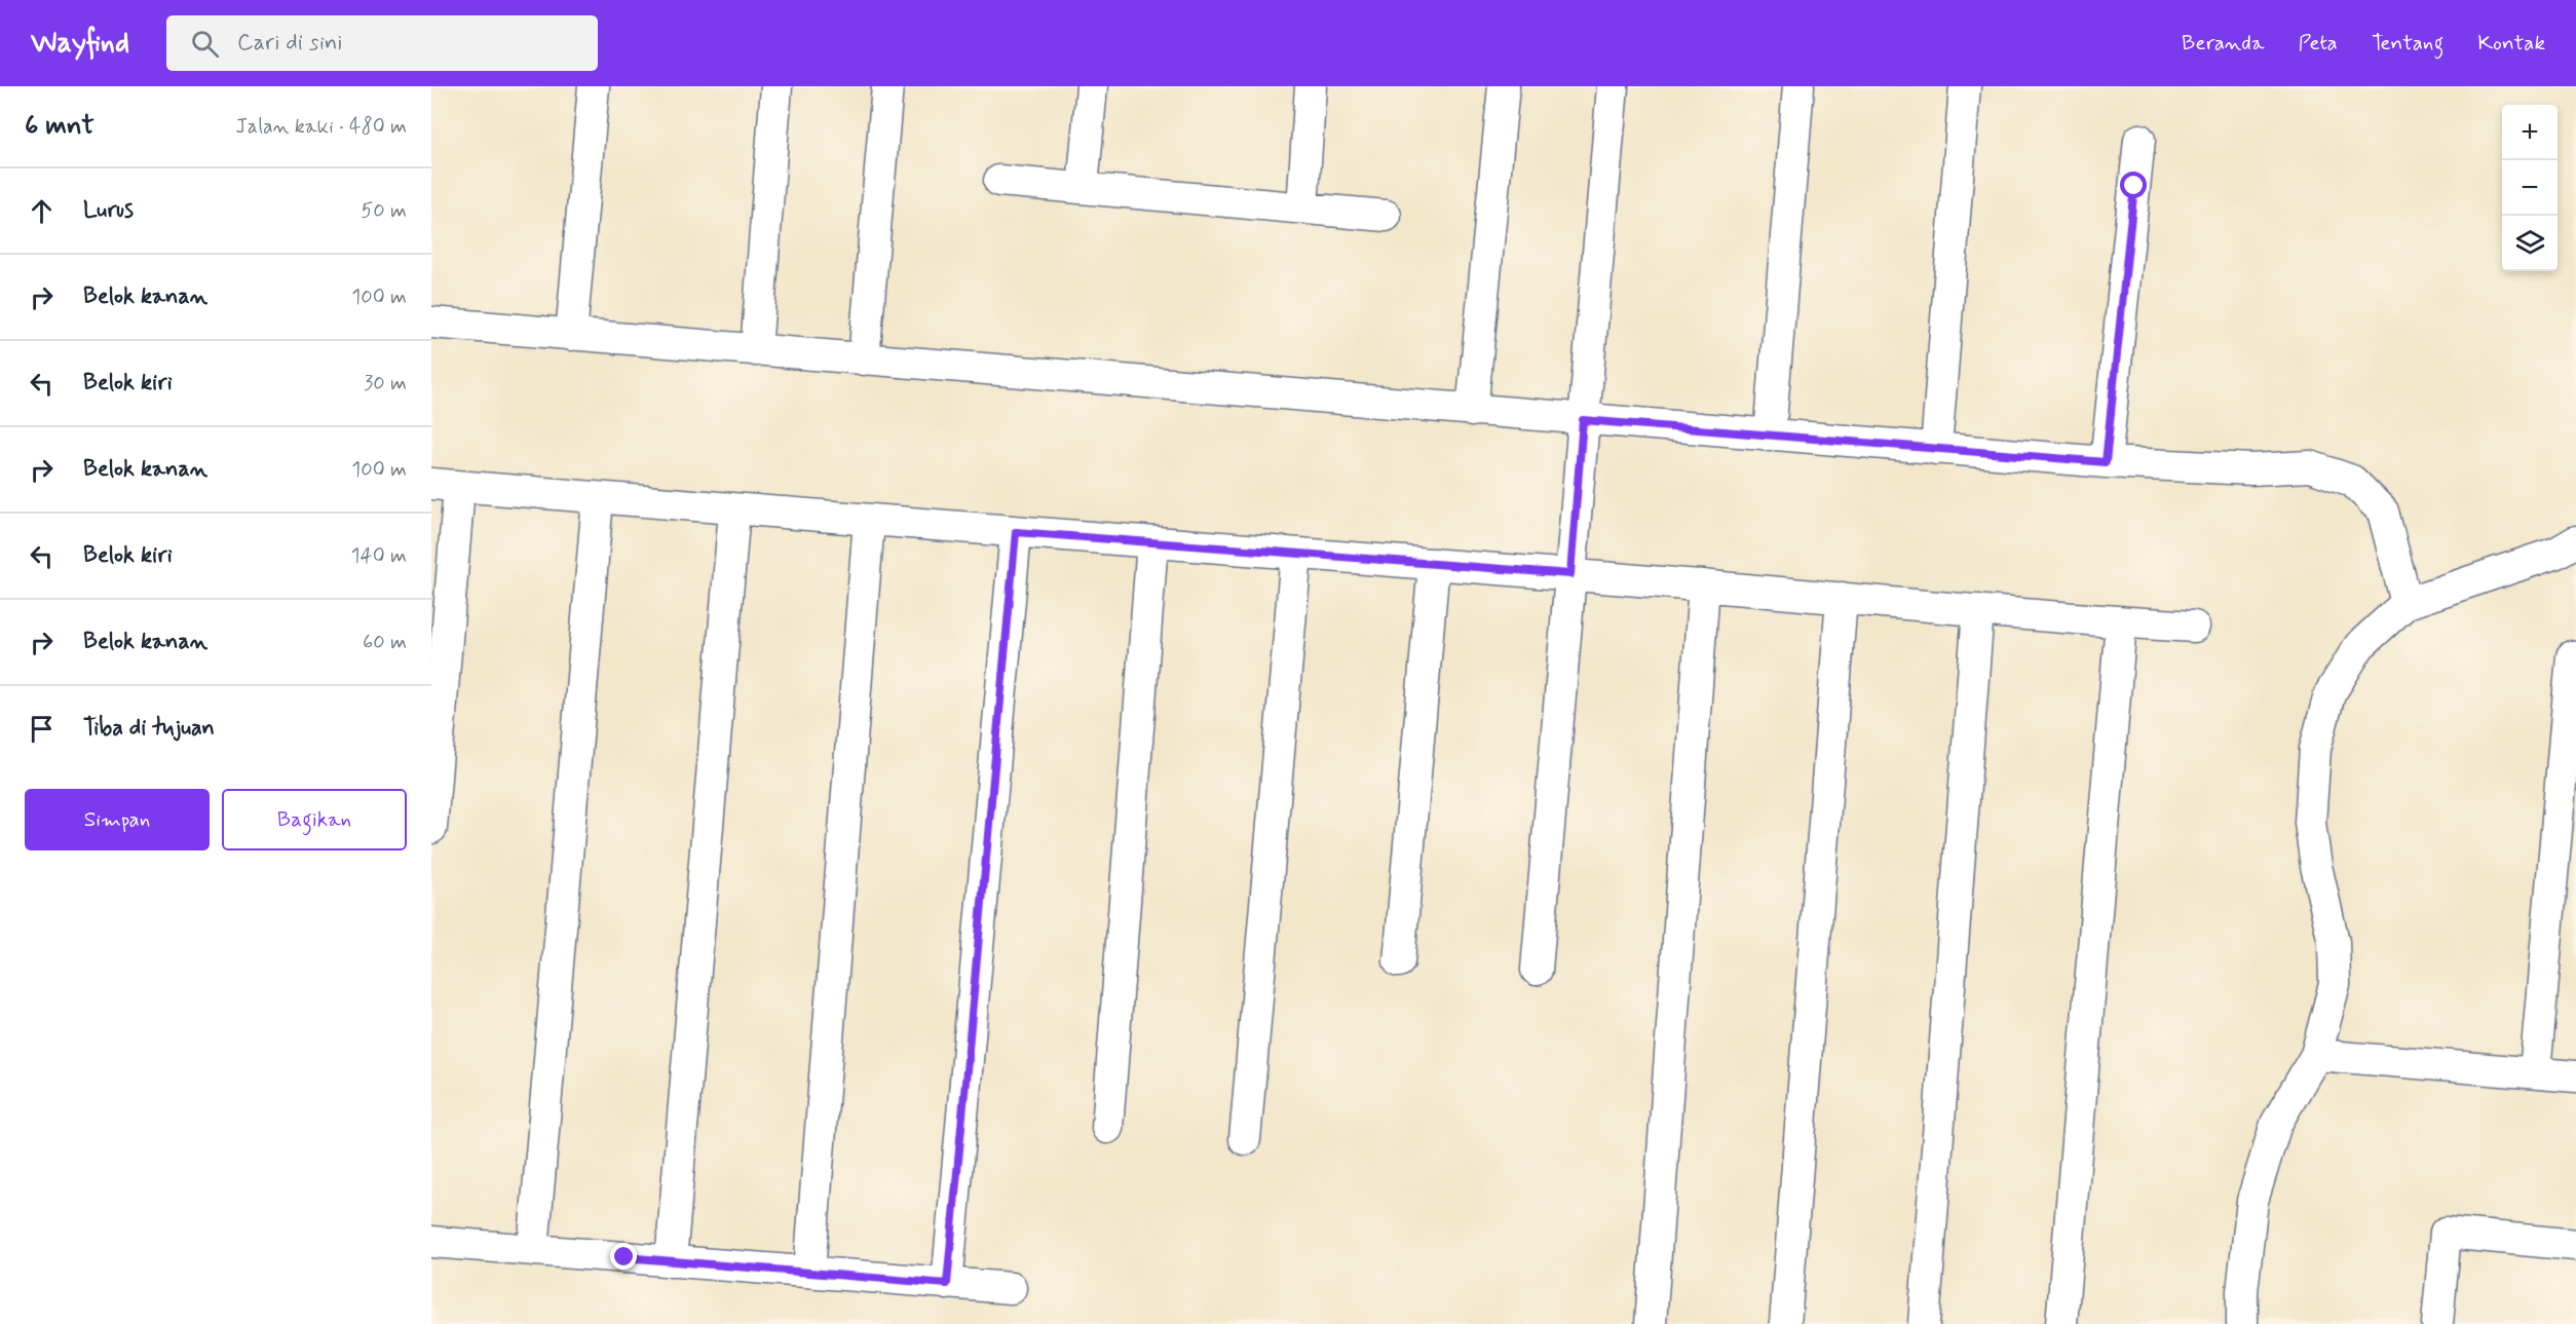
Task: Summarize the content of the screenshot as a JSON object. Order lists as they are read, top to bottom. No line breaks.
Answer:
{"page":{"header":"Wayfind","search":"Cari di sini","nav":["Beranda","Peta","Tentang","Kontak"],"heading":["6 mnt","Jalan kaki · 480 m"],"map_buttons":["+","−"],"list":[["Lurus","50 m"],["Belok kanan","100 m"],["Belok kiri","30 m"],["Belok kanan","100 m"],["Belok kiri","140 m"],["Belok kanan","60 m"],"Tiba di tujuan"],"buttons":["Simpan","Bagikan"]}}
